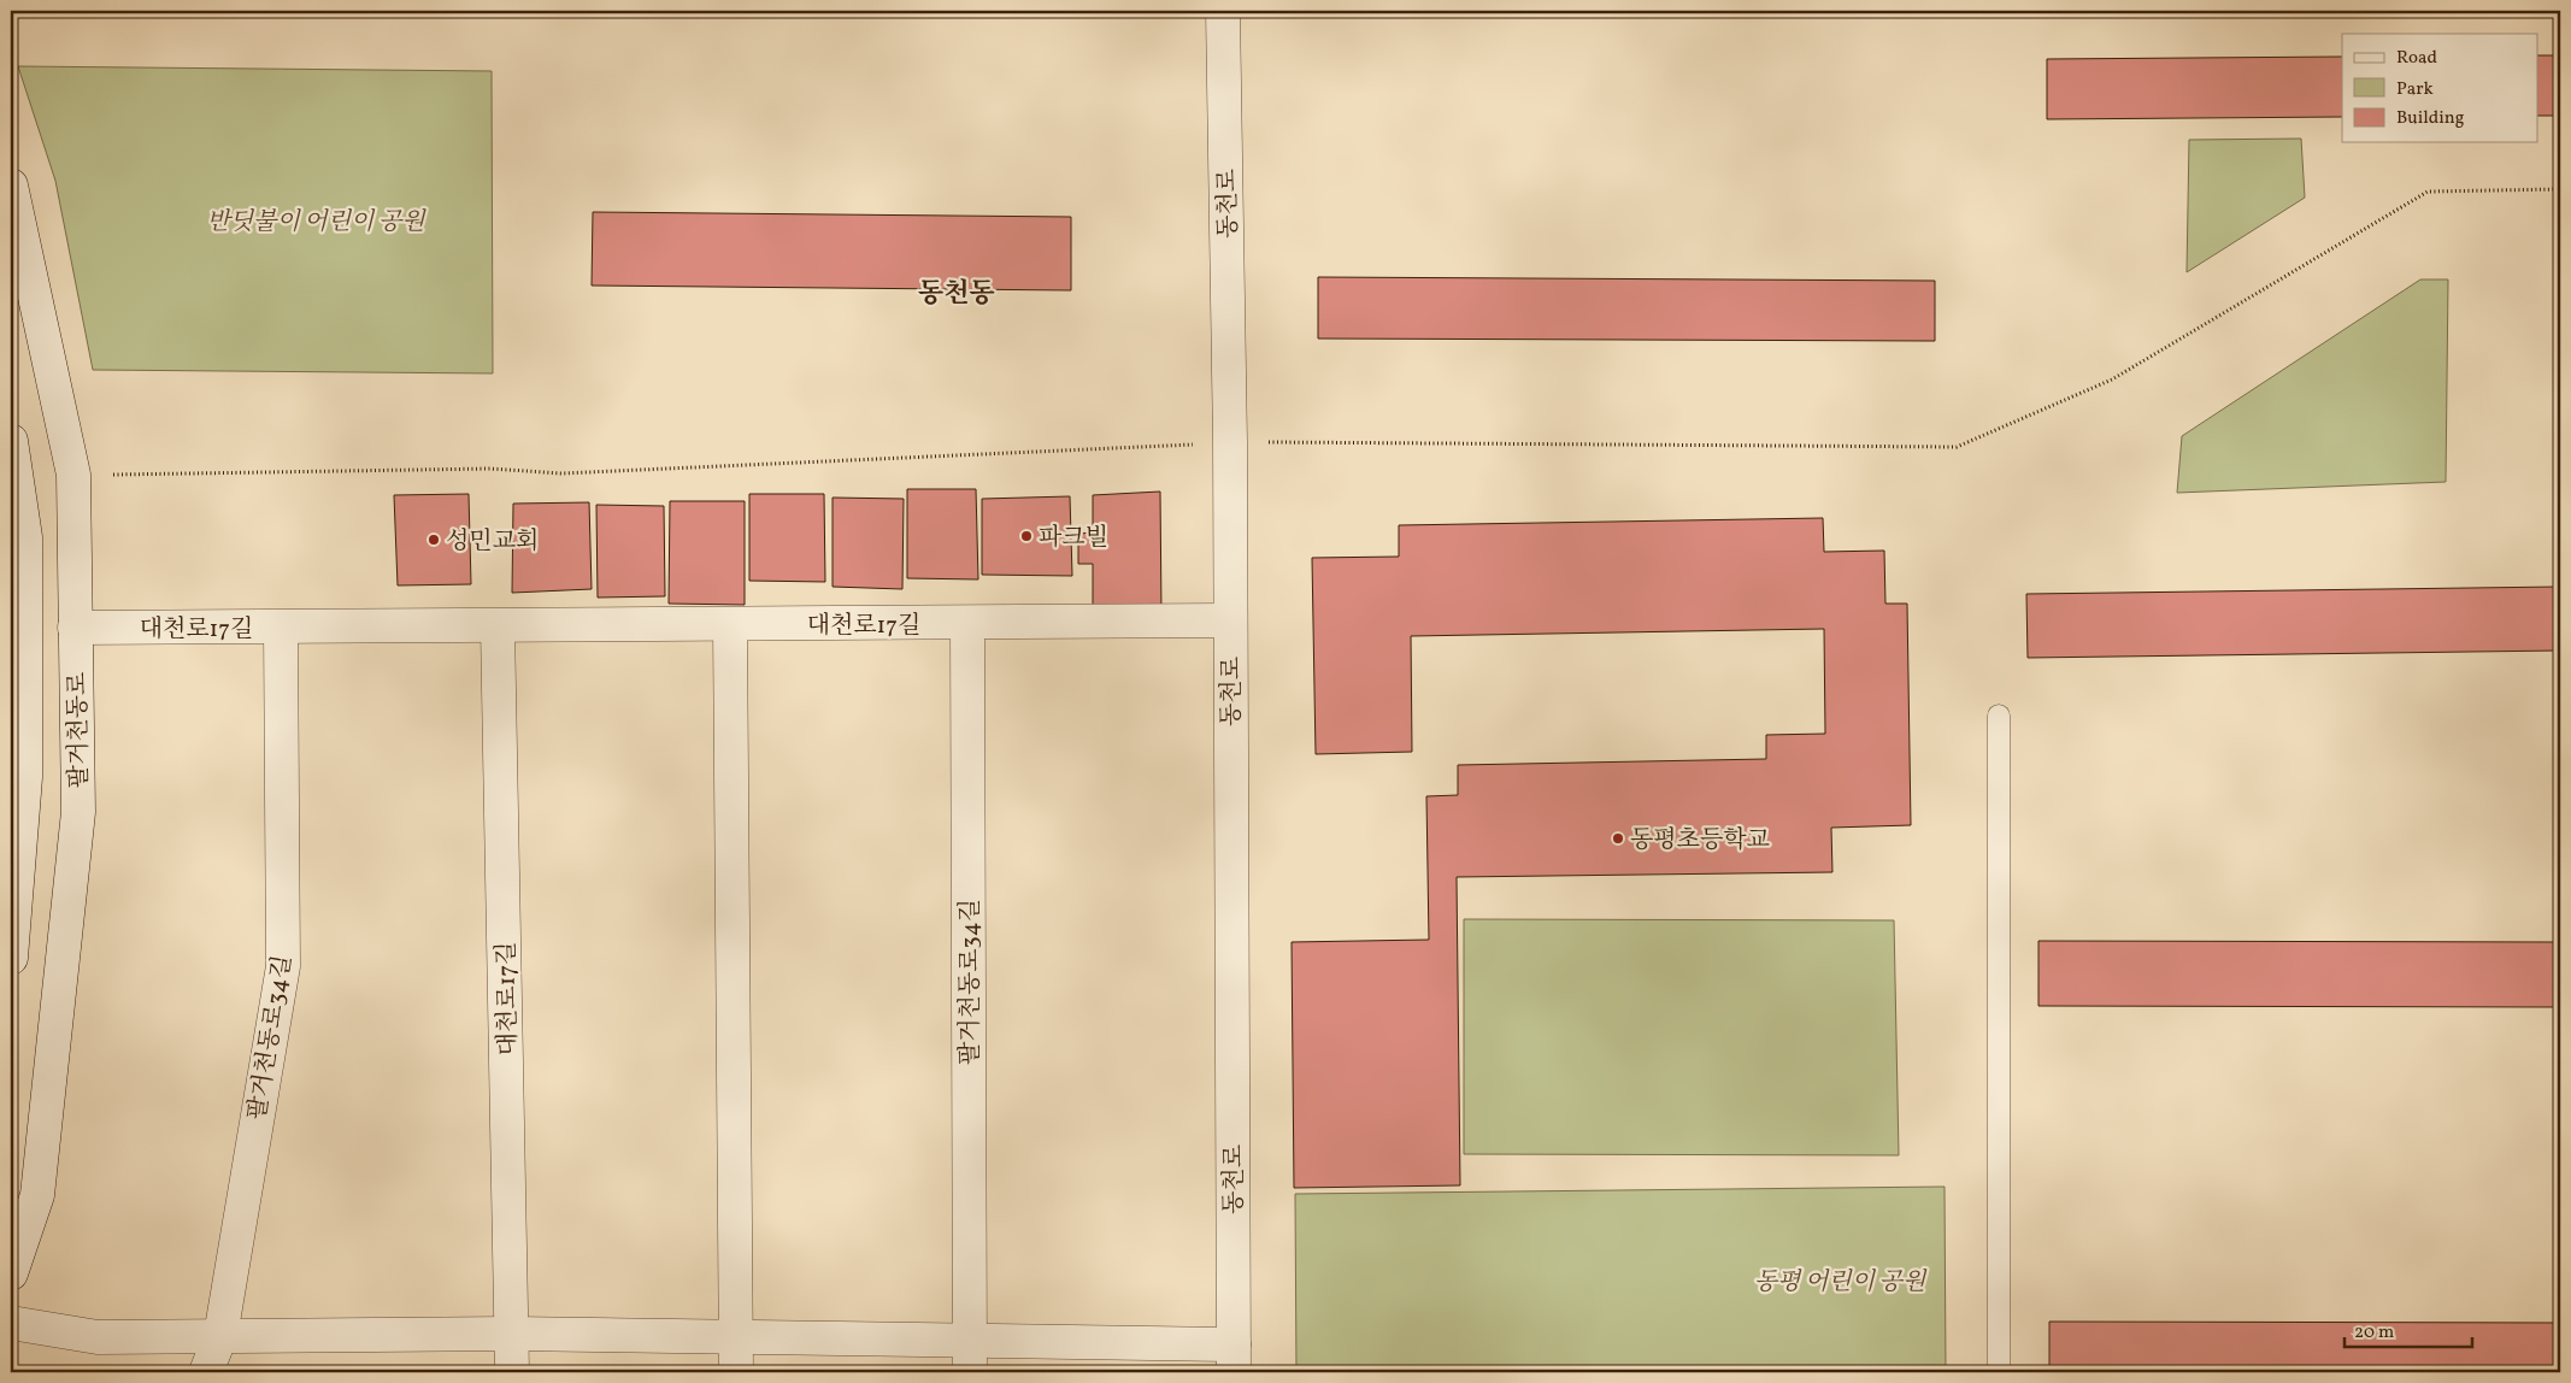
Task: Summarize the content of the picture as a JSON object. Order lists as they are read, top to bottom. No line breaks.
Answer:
{"streets":{"street":["동천로","대천로17길","팔거천동로","팔거천동로34길"]},"crossings":[["동천로","대천로17길"],["대천로17길","팔거천동로"],["대천로17길","팔거천동로34길"]],"districts":["동천동"],"parks":["반딧불이 어린이 공원","동평 어린이 공원"],"places":["파크빌","성민교회","동평초등학교"],"legend":["Road","Park","Building"],"scale_bar":"20 m"}
